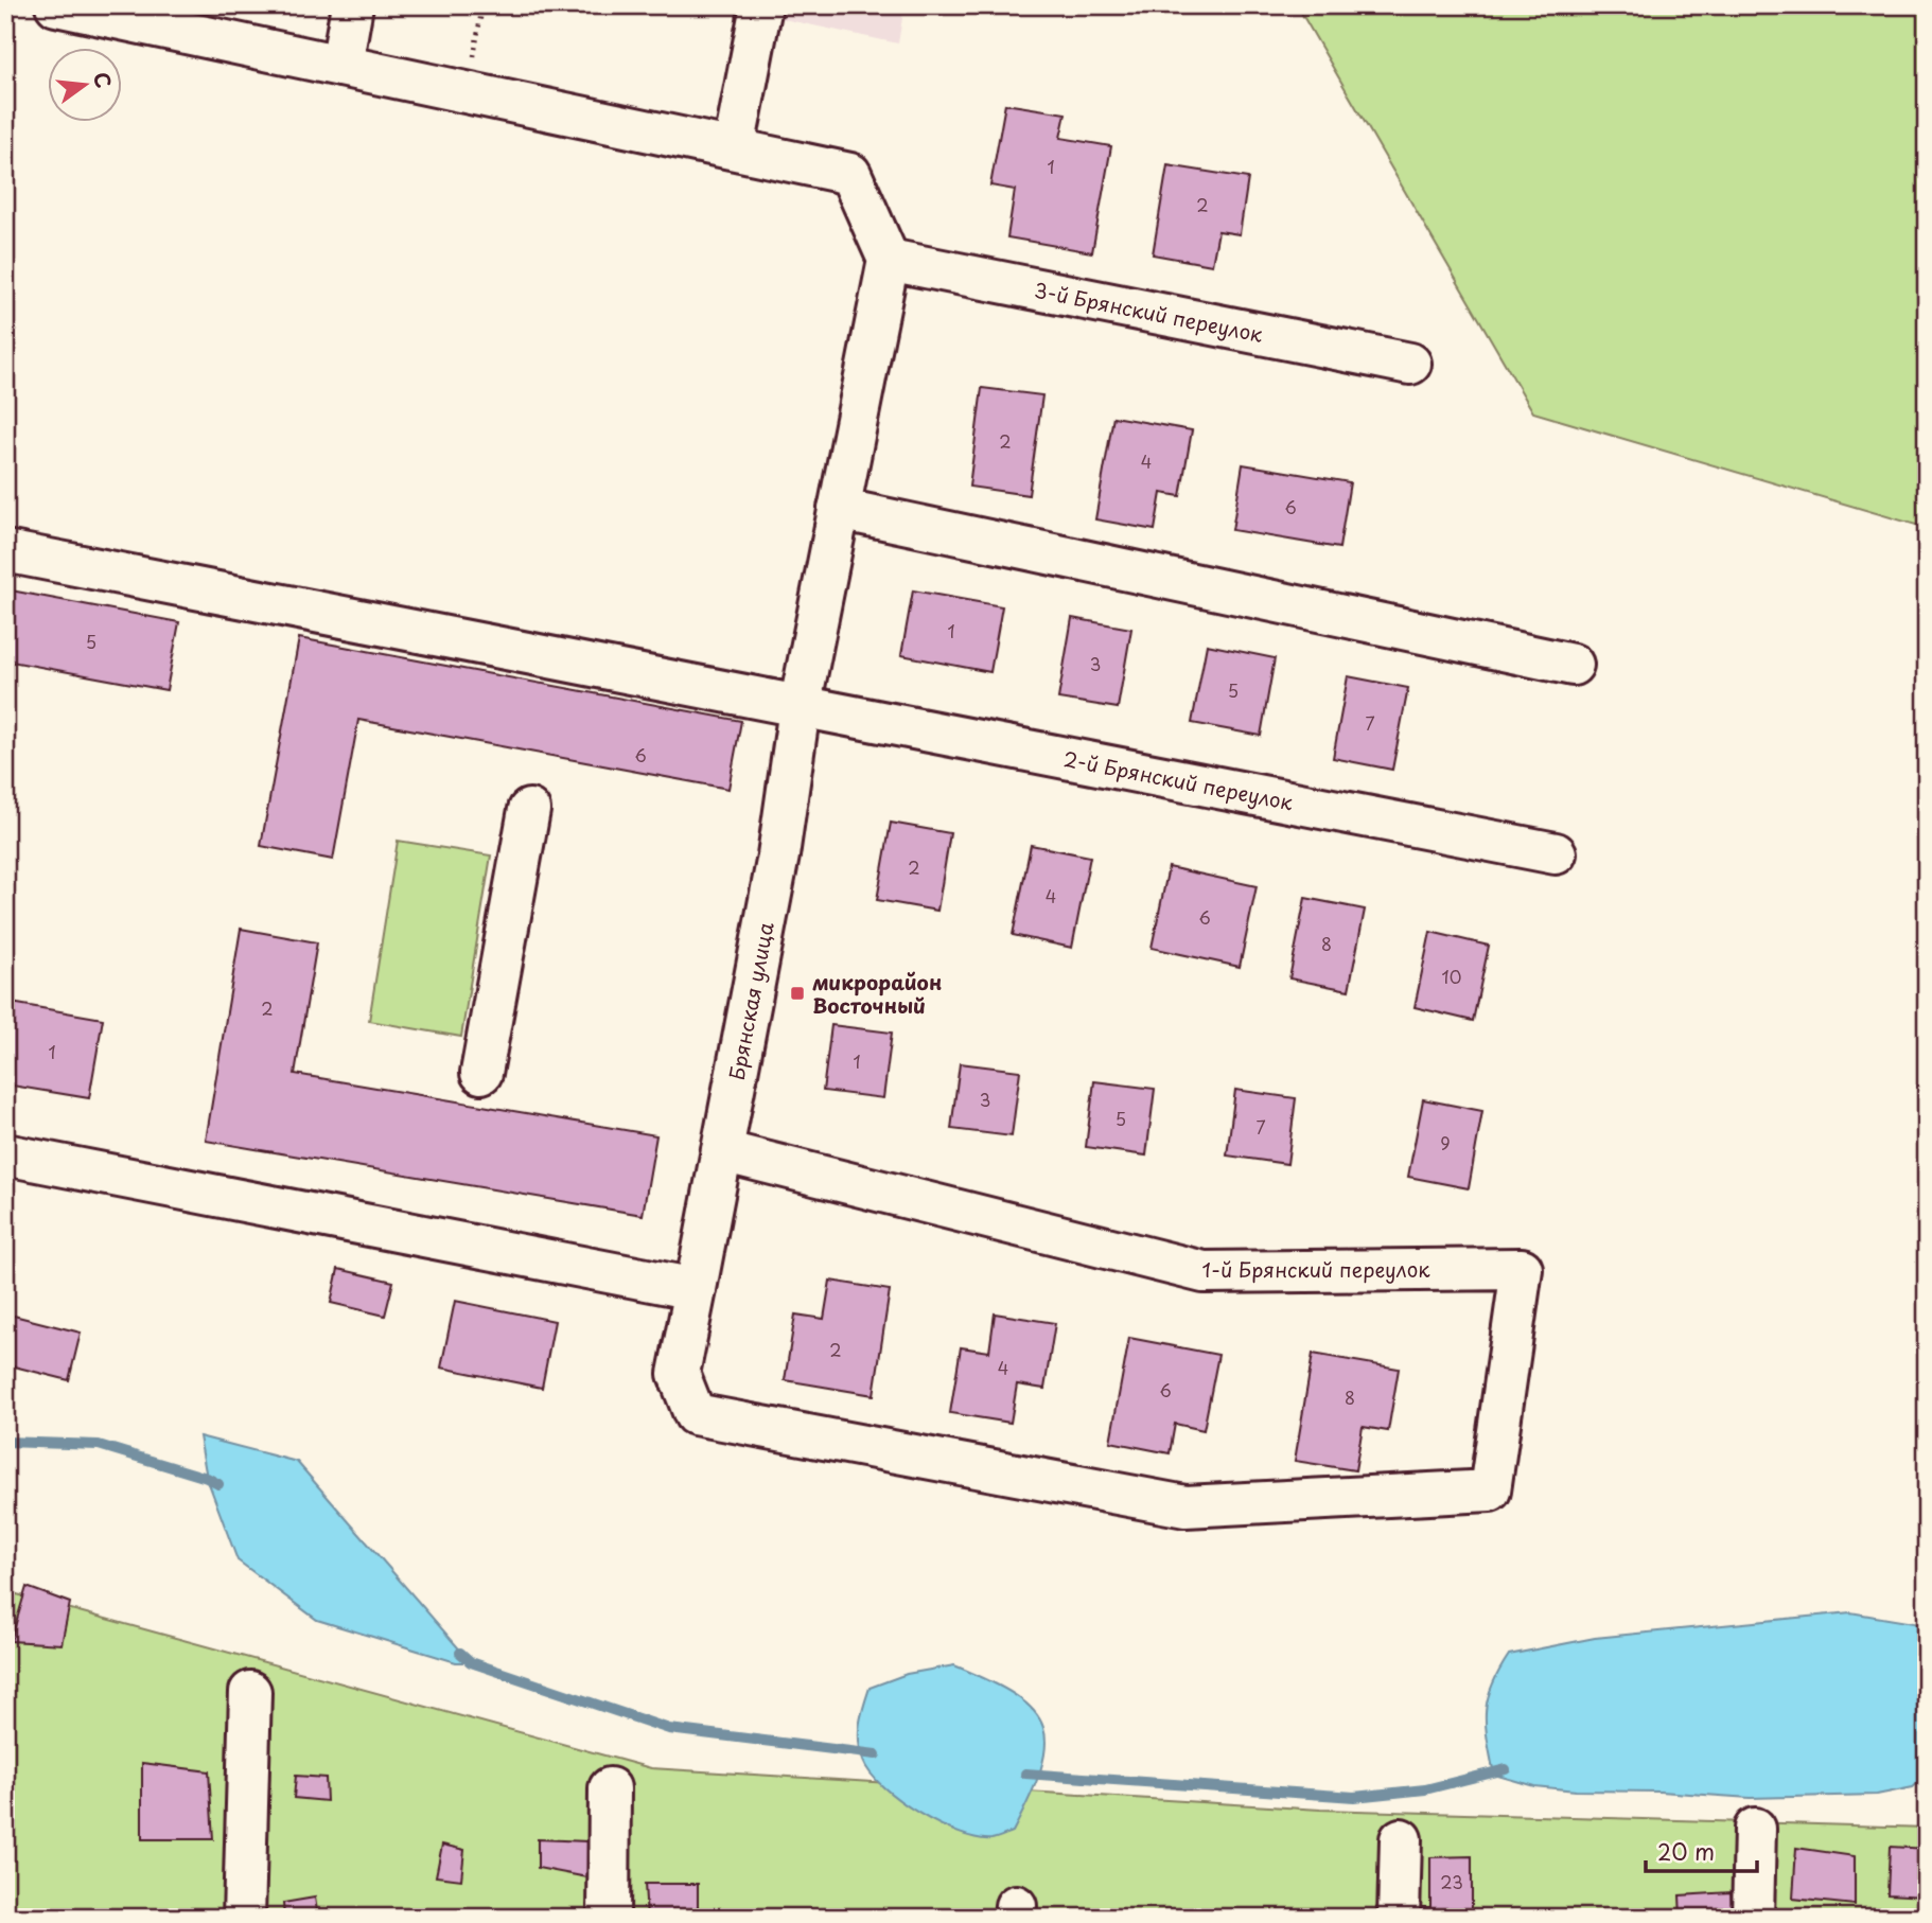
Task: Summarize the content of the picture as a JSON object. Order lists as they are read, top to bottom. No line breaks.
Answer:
{"streets":{"street":["3-й Брянский переулок","2-й Брянский переулок","Брянская улица","1-й Брянский переулок"]},"crossings":[["3-й Брянский переулок","Брянская улица"],["2-й Брянский переулок","Брянская улица"],["Брянская улица","1-й Брянский переулок"]],"places":{"transit":["микрорайон Восточный"]},"house_numbers":["1","2","2","4","6","1","5","3","5","7","6","2","4","6","8","10","2","1","1","3","5","7","9","2","4","6","8","23"],"scale_bar":"20 m","north":"right"}
